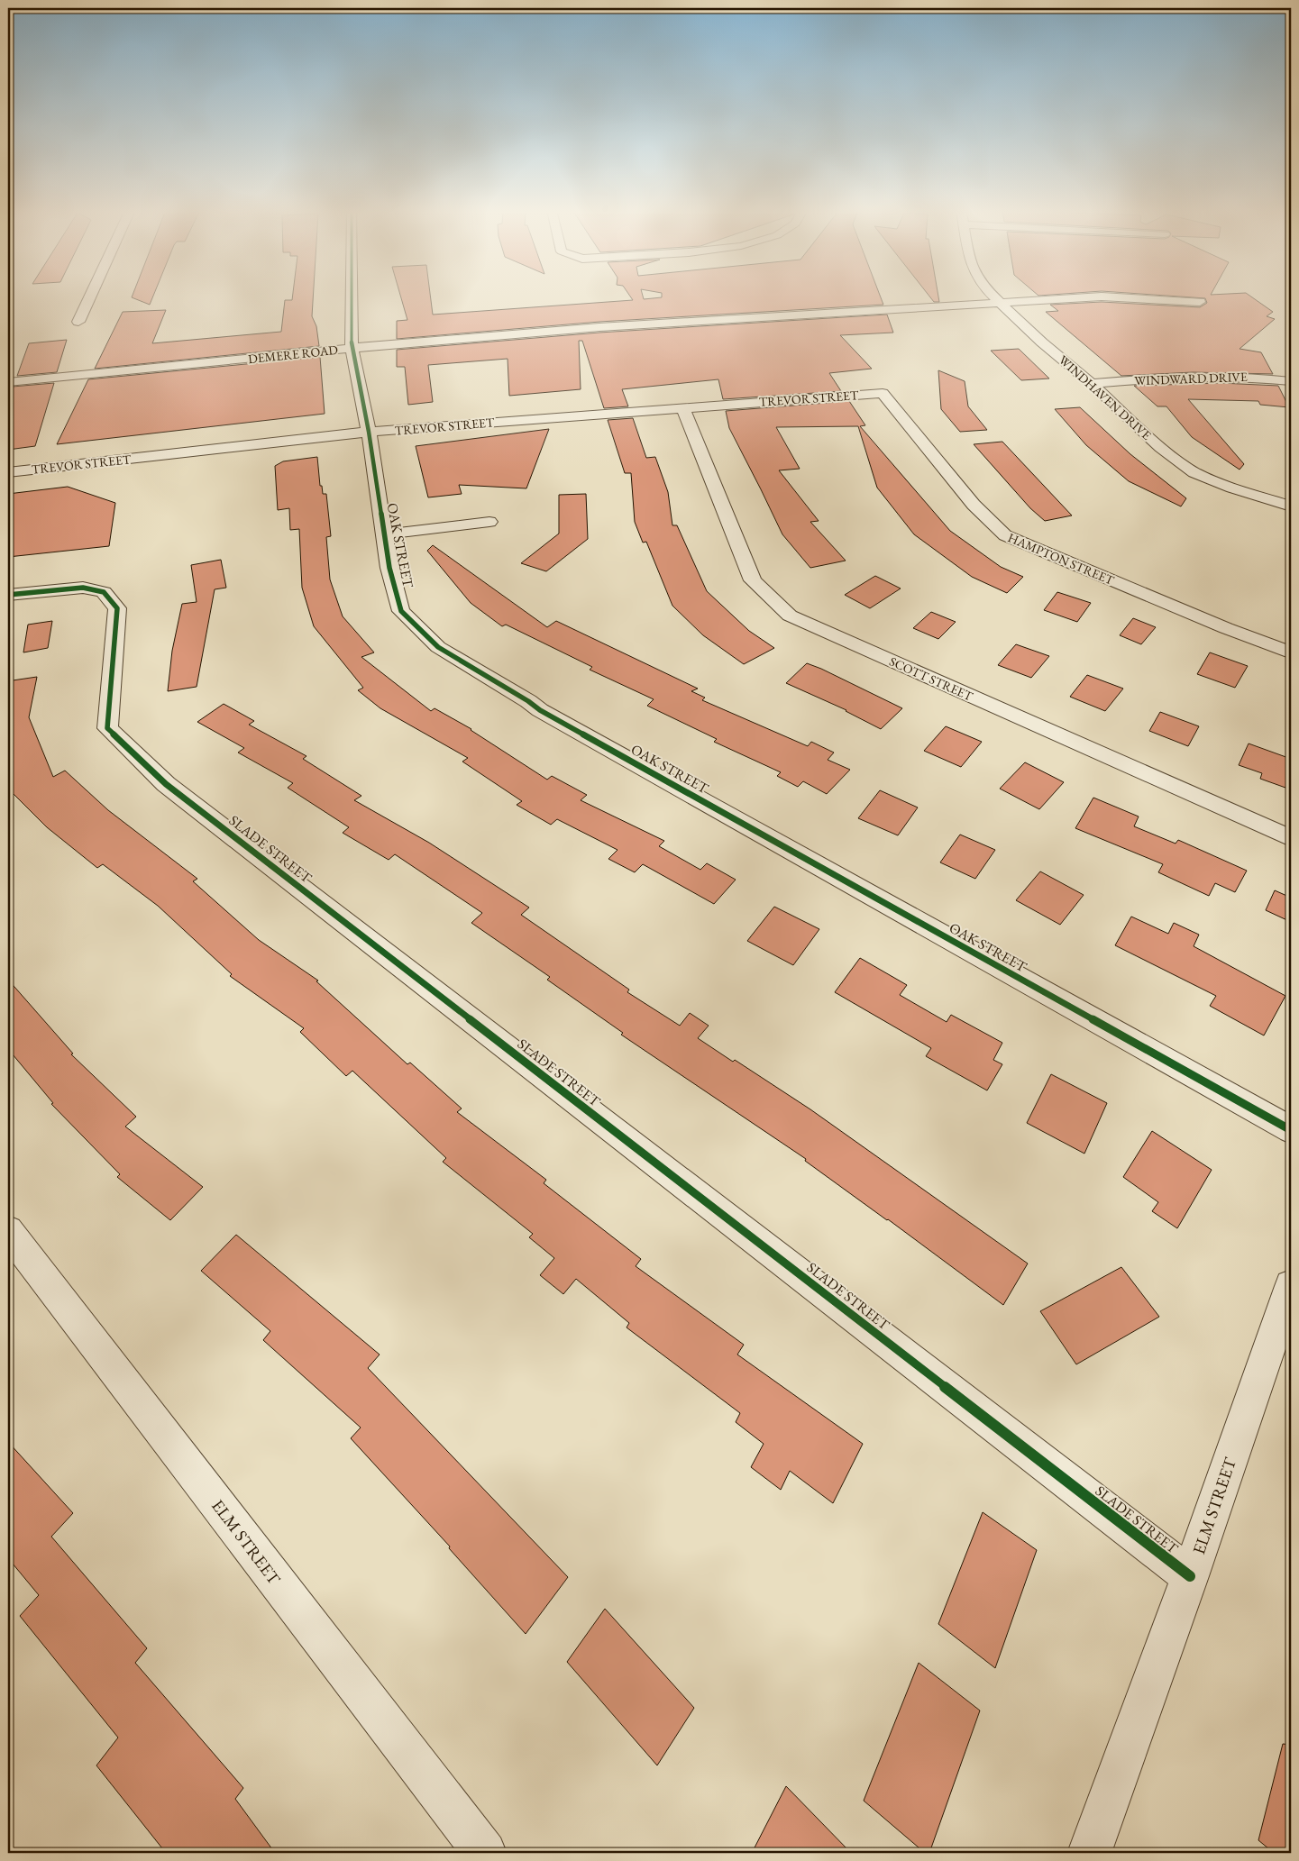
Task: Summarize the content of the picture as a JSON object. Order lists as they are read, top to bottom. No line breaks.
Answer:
{"streets":{"street":["DEMERE ROAD","WINDWARD DRIVE","WINDHAVEN DRIVE","TREVOR STREET","OAK STREET","HAMPTON STREET","SCOTT STREET","SLADE STREET","ELM STREET"]},"crossings":[["DEMERE ROAD","WINDHAVEN DRIVE"],["DEMERE ROAD","OAK STREET"],["WINDWARD DRIVE","WINDHAVEN DRIVE"],["TREVOR STREET","OAK STREET"],["TREVOR STREET","HAMPTON STREET"],["TREVOR STREET","SCOTT STREET"],["SLADE STREET","ELM STREET"]]}
